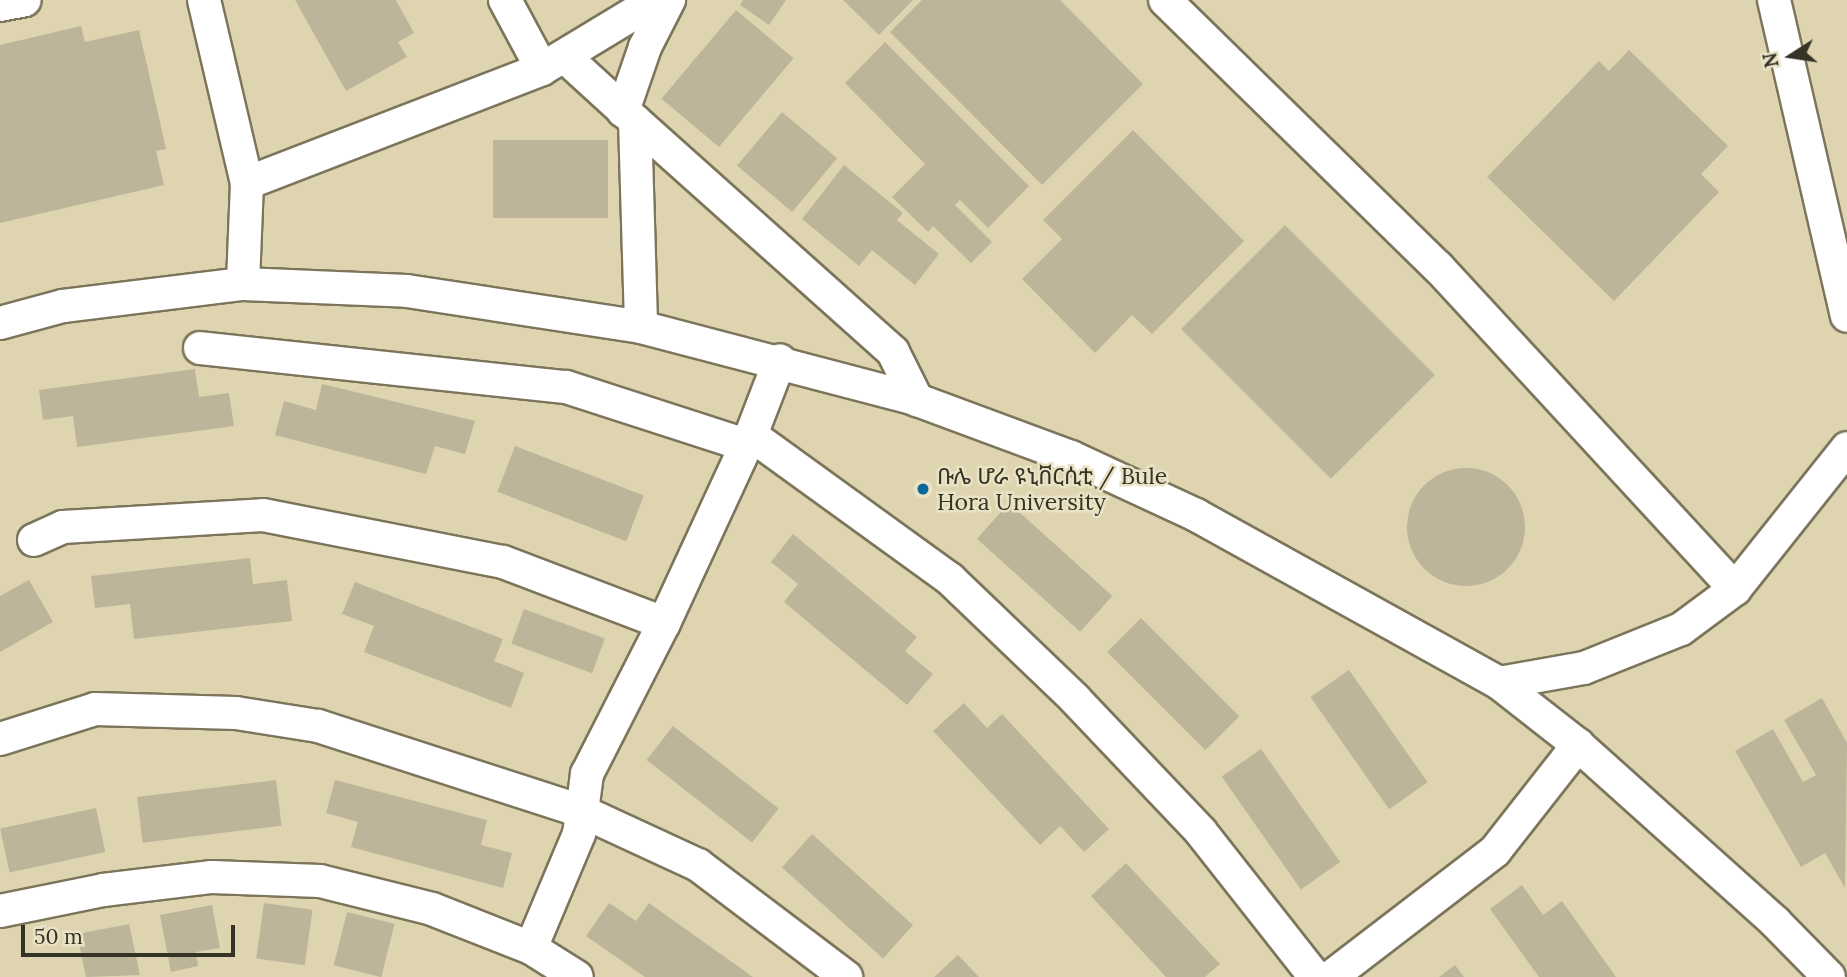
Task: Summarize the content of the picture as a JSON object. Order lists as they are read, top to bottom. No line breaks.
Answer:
{"places":["ቡሌ ሆራ ዩኒቨርሲቲ / Bule Hora University"],"scale_bar":"50 m","north":"left"}
